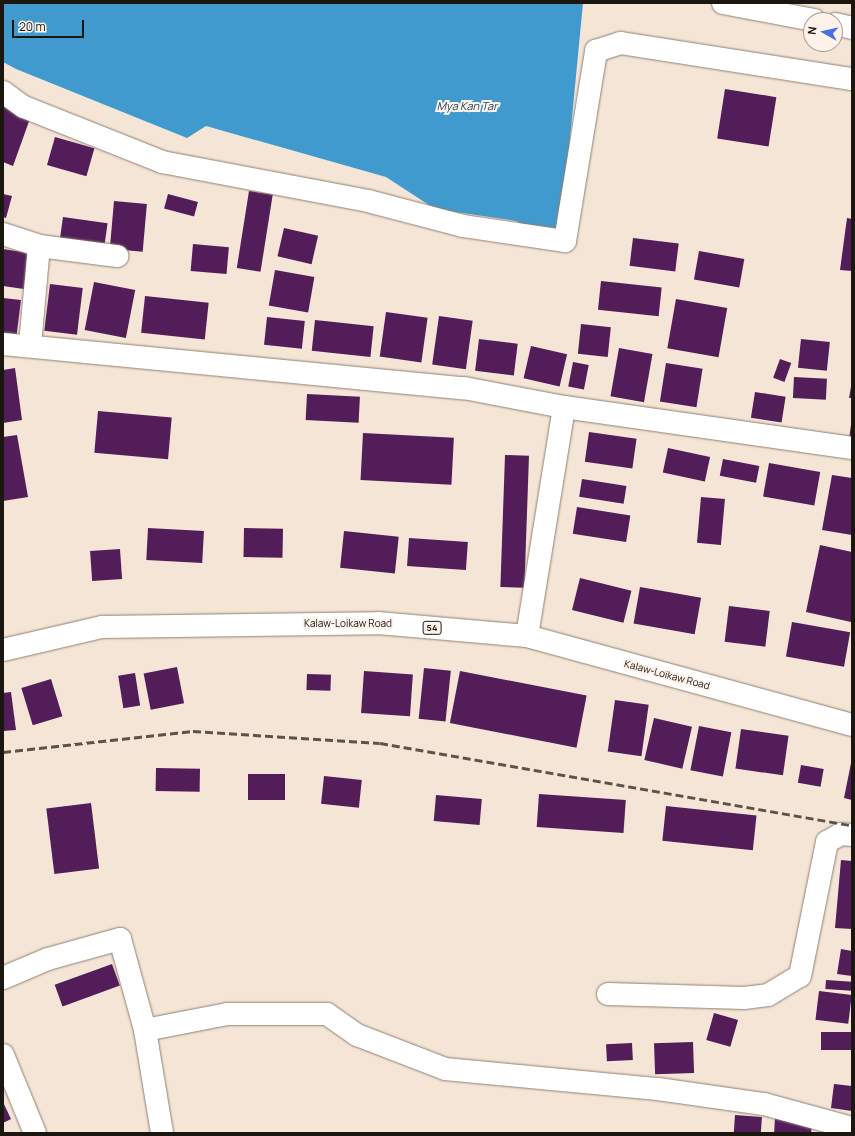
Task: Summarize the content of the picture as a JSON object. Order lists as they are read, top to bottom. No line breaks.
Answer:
{"streets":{"street":["Kalaw-Loikaw Road","54"]},"water":["Mya Kan Tar"],"scale_bar":"20 m","north":"left"}
